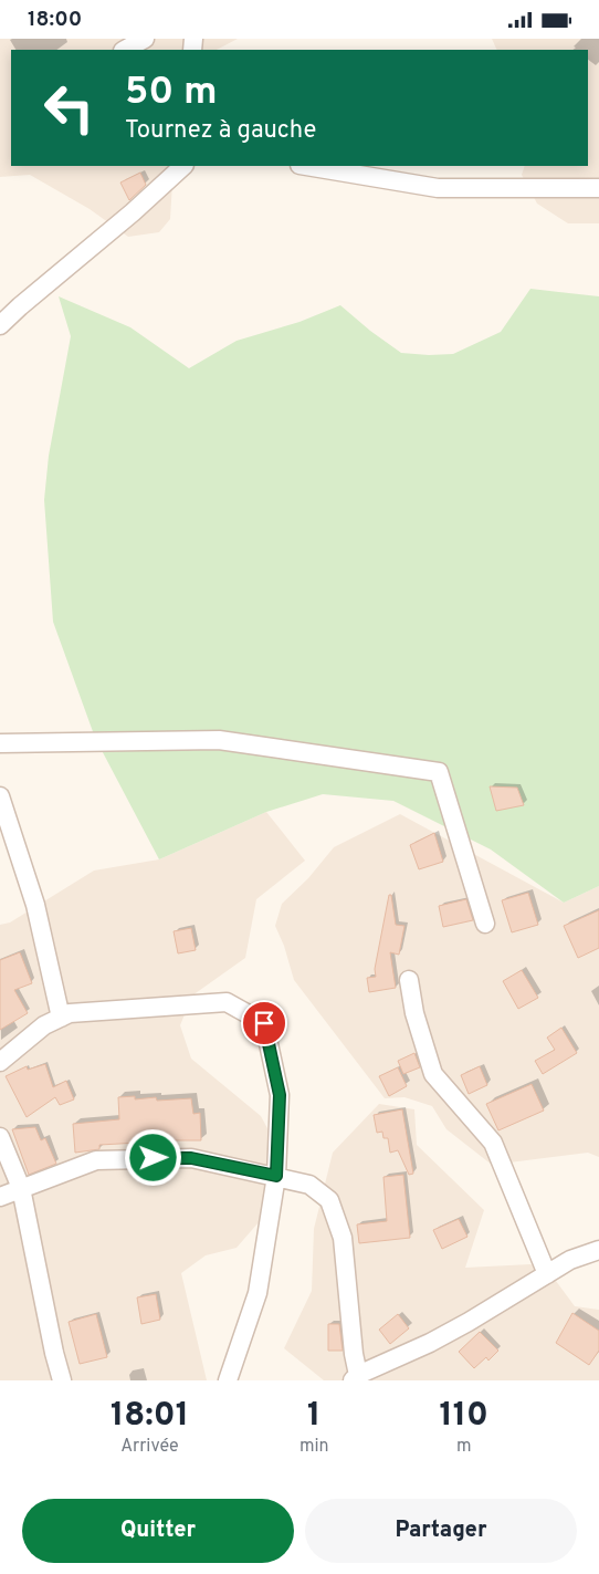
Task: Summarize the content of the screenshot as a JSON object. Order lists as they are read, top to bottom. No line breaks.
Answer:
{"page":{"status":"18:00","turn":["50 m","Tournez à gauche"],"eta":["18:01","Arrivée","1","min","110","m"],"buttons":["Quitter","Partager"]}}
